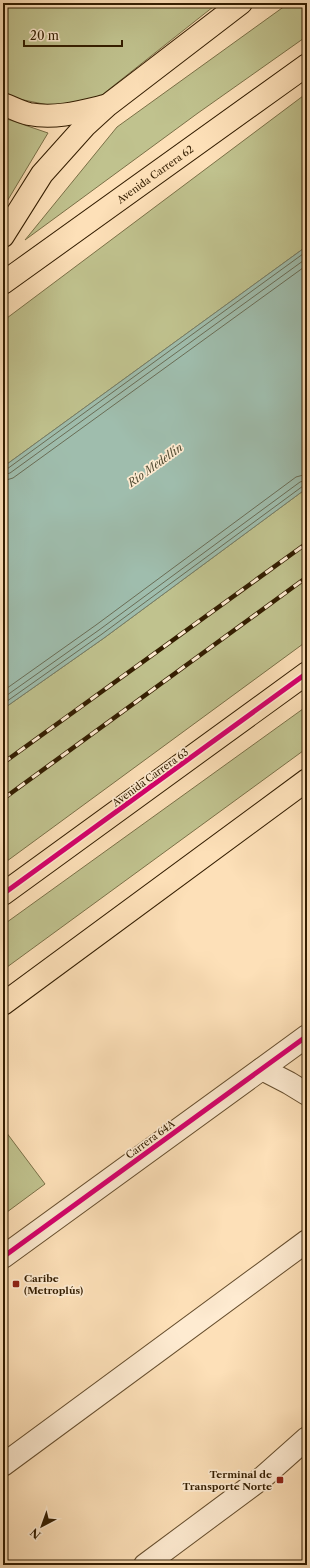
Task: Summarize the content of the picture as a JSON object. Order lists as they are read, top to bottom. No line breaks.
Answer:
{"streets":{"highway":["Avenida Carrera 62","Avenida Carrera 63"],"street":["Carrera 64A"]},"water":["Río Medellín"],"places":{"transit":["Caribe (Metroplús)","Terminal de Transporte Norte"]},"scale_bar":"20 m","north":"bottom left"}
